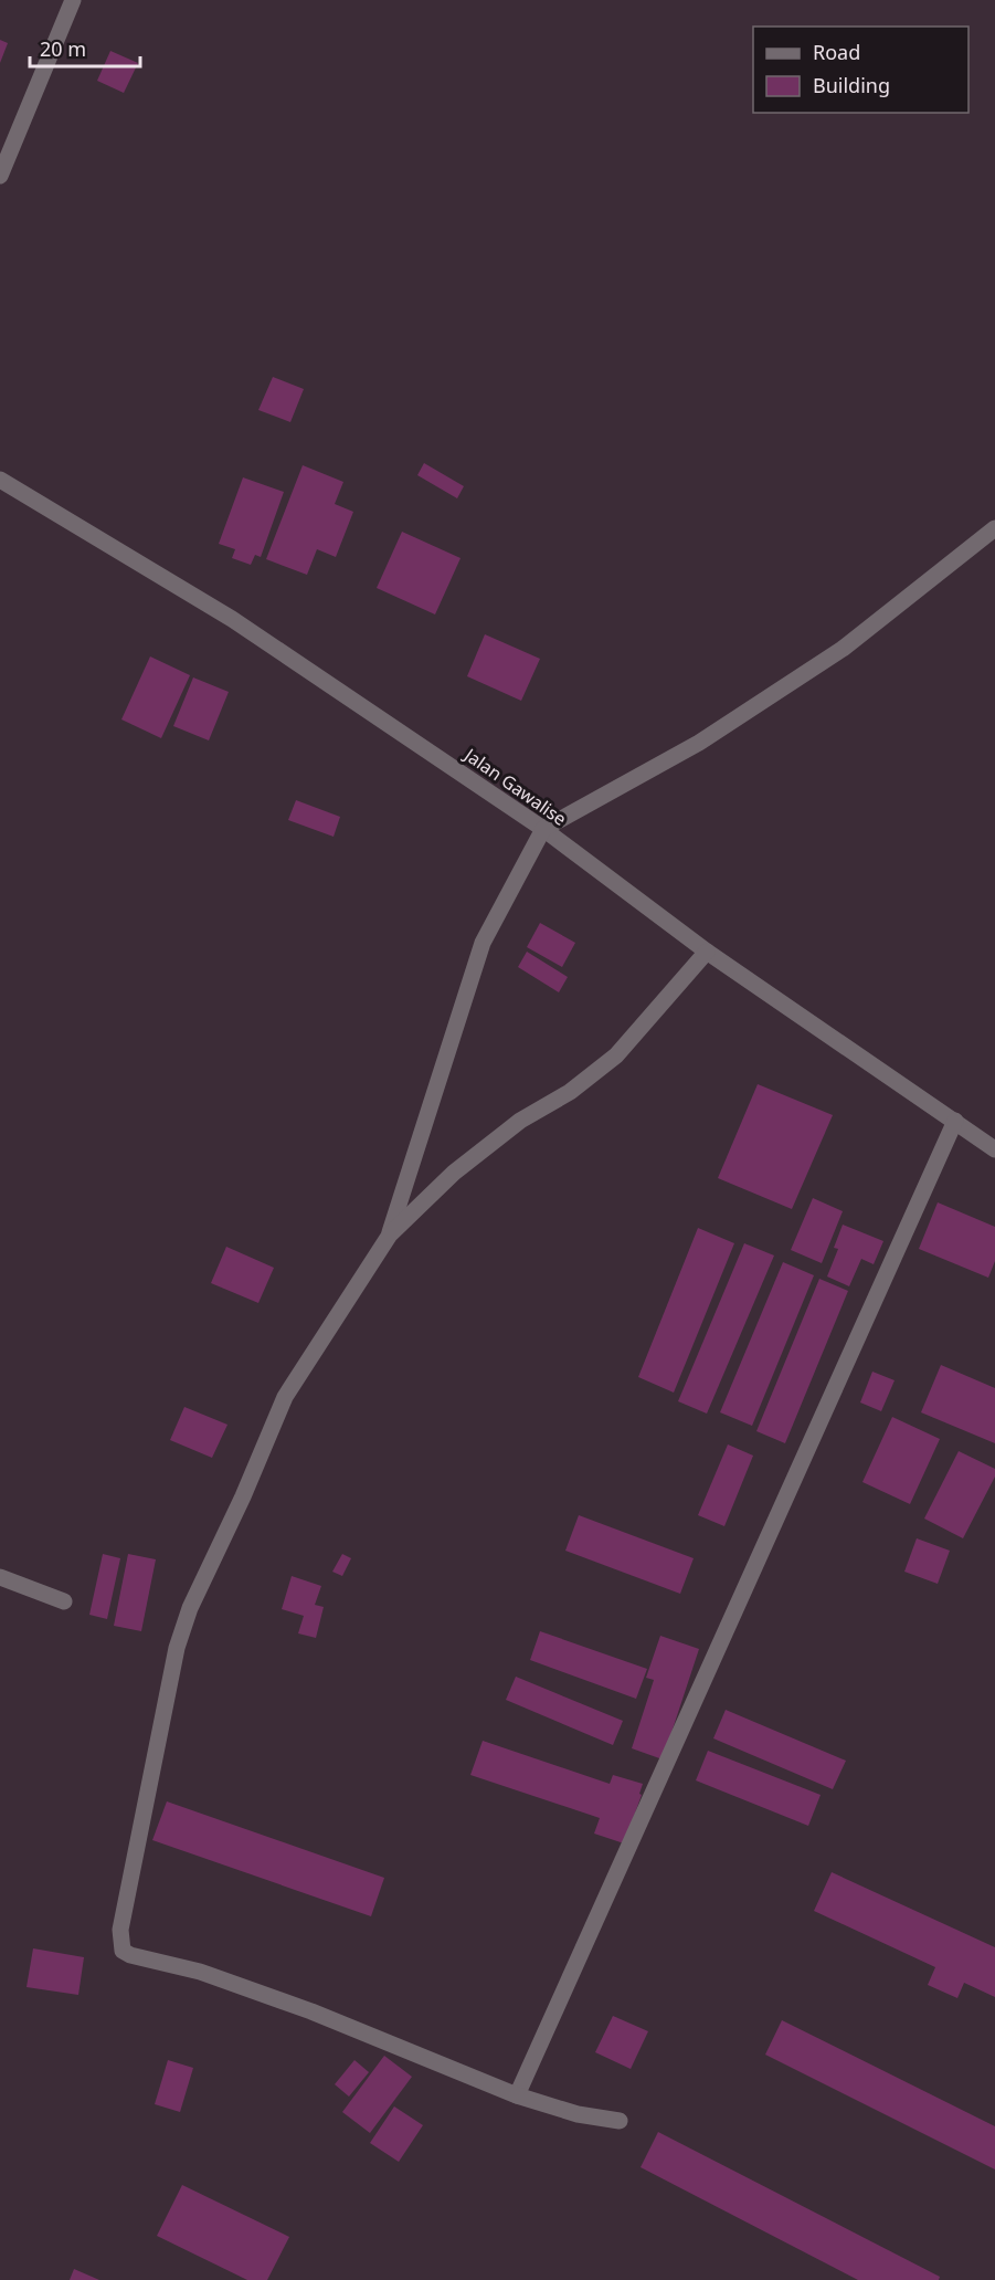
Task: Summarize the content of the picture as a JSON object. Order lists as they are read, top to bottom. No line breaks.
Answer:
{"streets":{"street":["Jalan Gawalise"]},"legend":["Road","Building"],"scale_bar":"20 m"}
